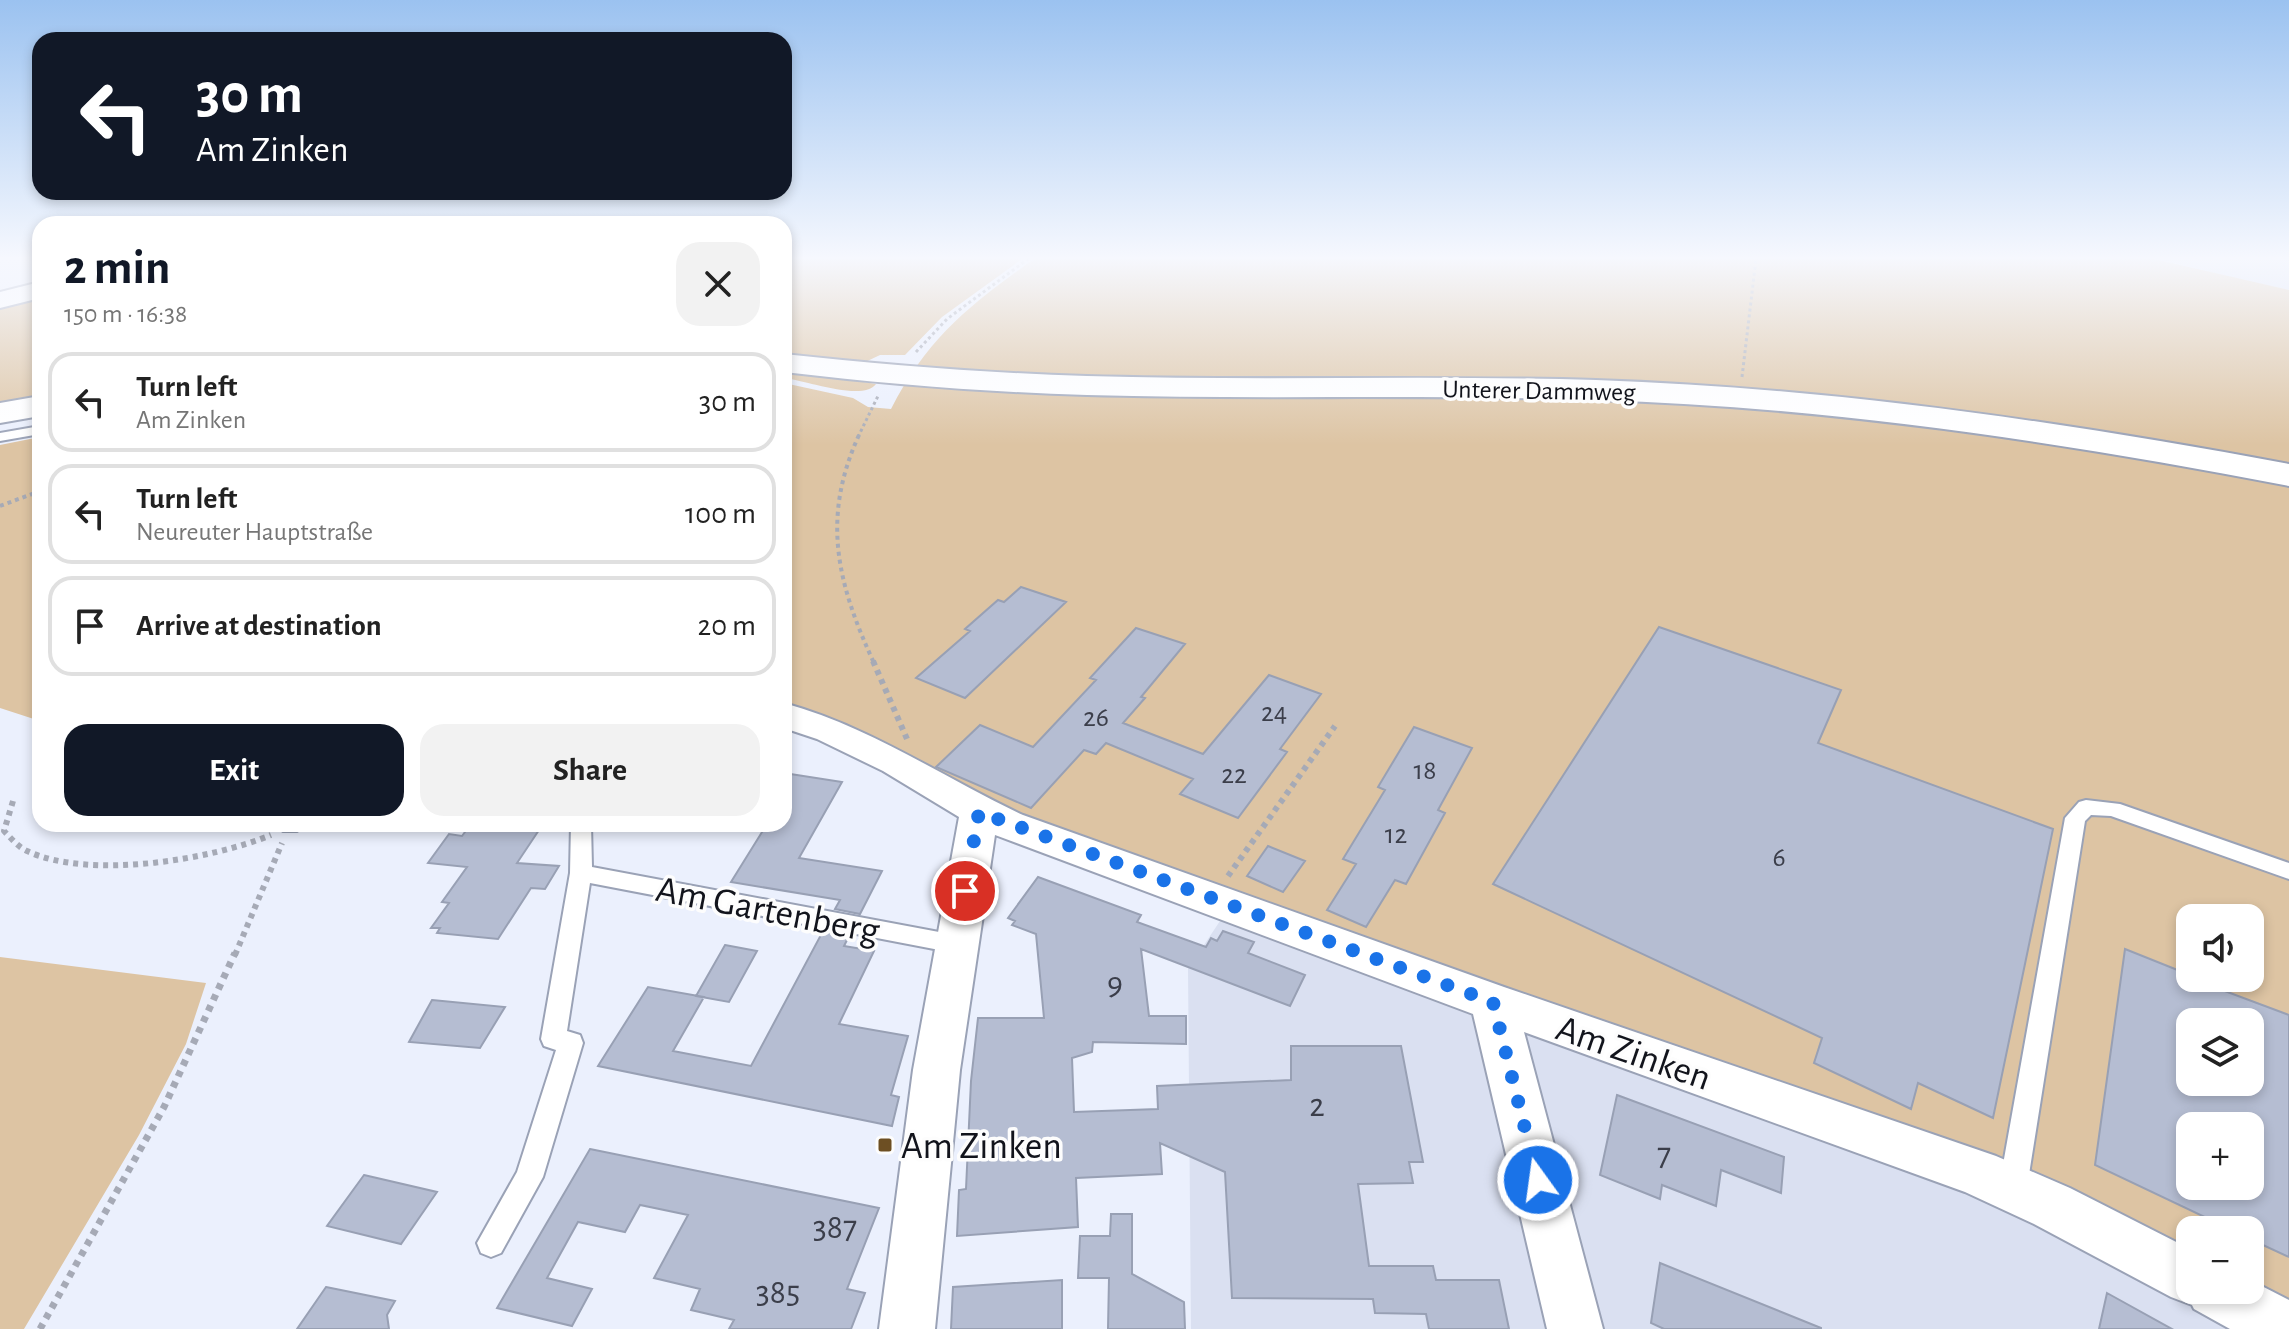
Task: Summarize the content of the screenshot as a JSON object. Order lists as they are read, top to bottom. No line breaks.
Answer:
{"streets":{"main road":["Unterer Dammweg"],"street":["Am Zinken"],"lane":["Am Gartenberg"]},"places":{"transit":["Am Zinken"]},"house_numbers":["24","26","18","22","12","6","9","2","7","387","385"],"page":{"turn":["30 m","Am Zinken"],"heading":["2 min","150 m · 16:38"],"list":[{"name":"Turn left","note":"Am Zinken","value":"30 m"},{"name":"Turn left","note":"Neureuter Hauptstraße","value":"100 m"},{"name":"Arrive at destination","value":"20 m"}],"buttons":["Exit","Share"],"map_buttons":["+","−"]}}
